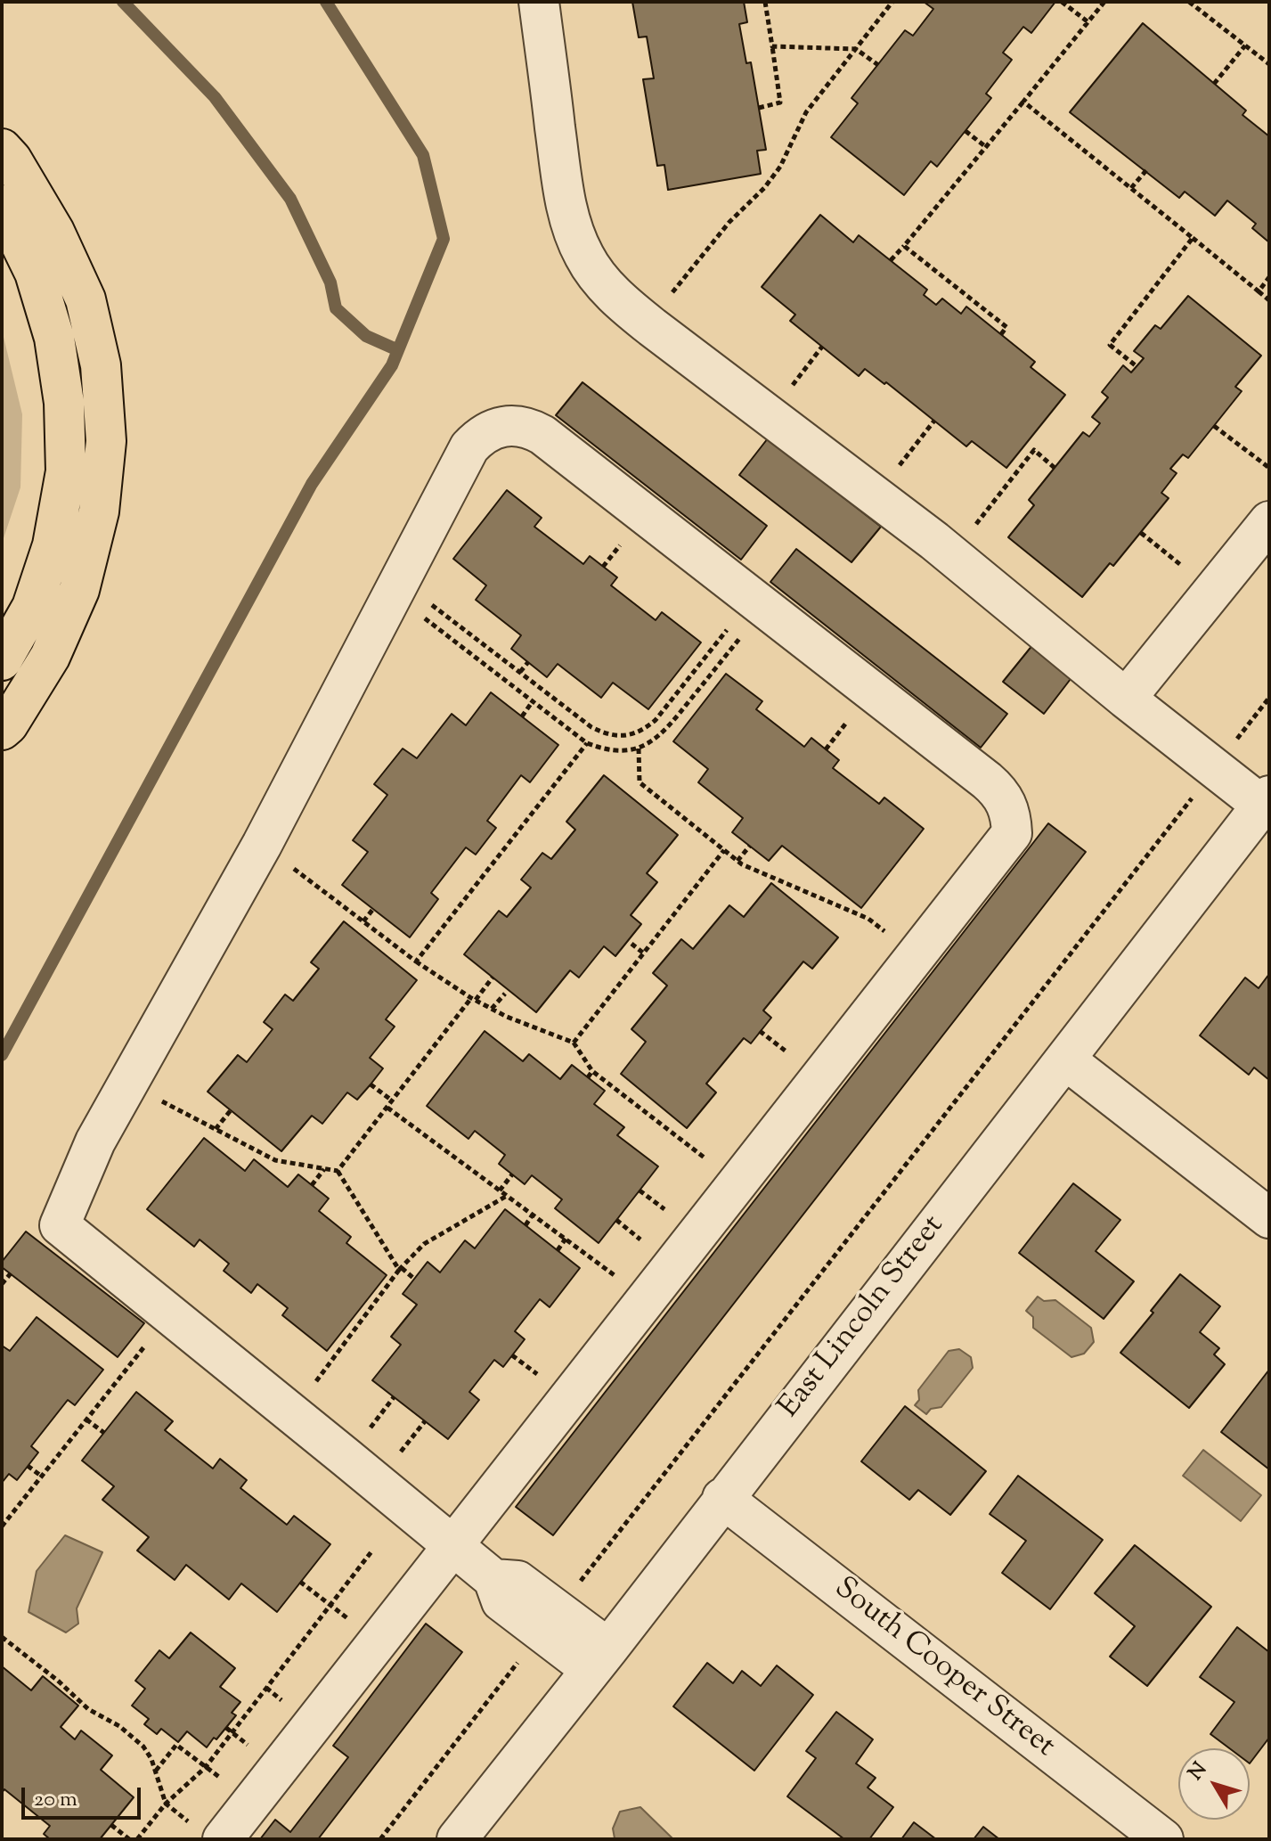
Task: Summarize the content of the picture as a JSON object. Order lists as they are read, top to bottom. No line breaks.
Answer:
{"streets":{"street":["East Lincoln Street","South Cooper Street"]},"crossings":[["East Lincoln Street","South Cooper Street"]],"scale_bar":"20 m","north":"top left"}
